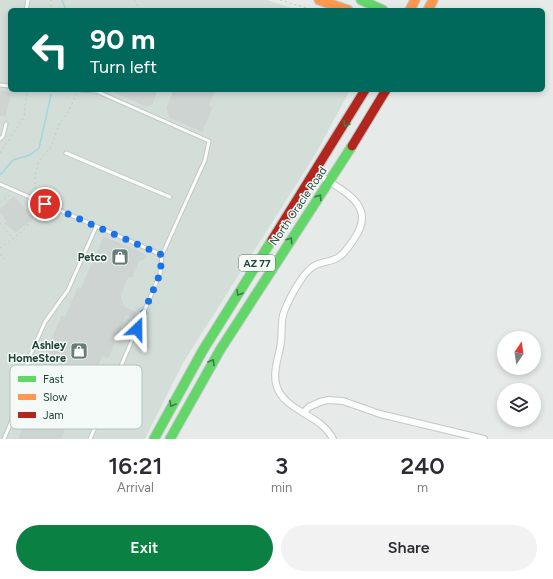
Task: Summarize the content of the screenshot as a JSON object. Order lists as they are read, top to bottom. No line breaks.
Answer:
{"streets":{"main road":["North Oracle Road","AZ 77"]},"places":{"shop":["Petco","Ashley HomeStore"]},"legend":["Fast","Slow","Jam"],"north":"top","page":{"turn":["90 m","Turn left"],"eta":["16:21","Arrival","3","min","240","m"],"buttons":["Exit","Share"]}}
